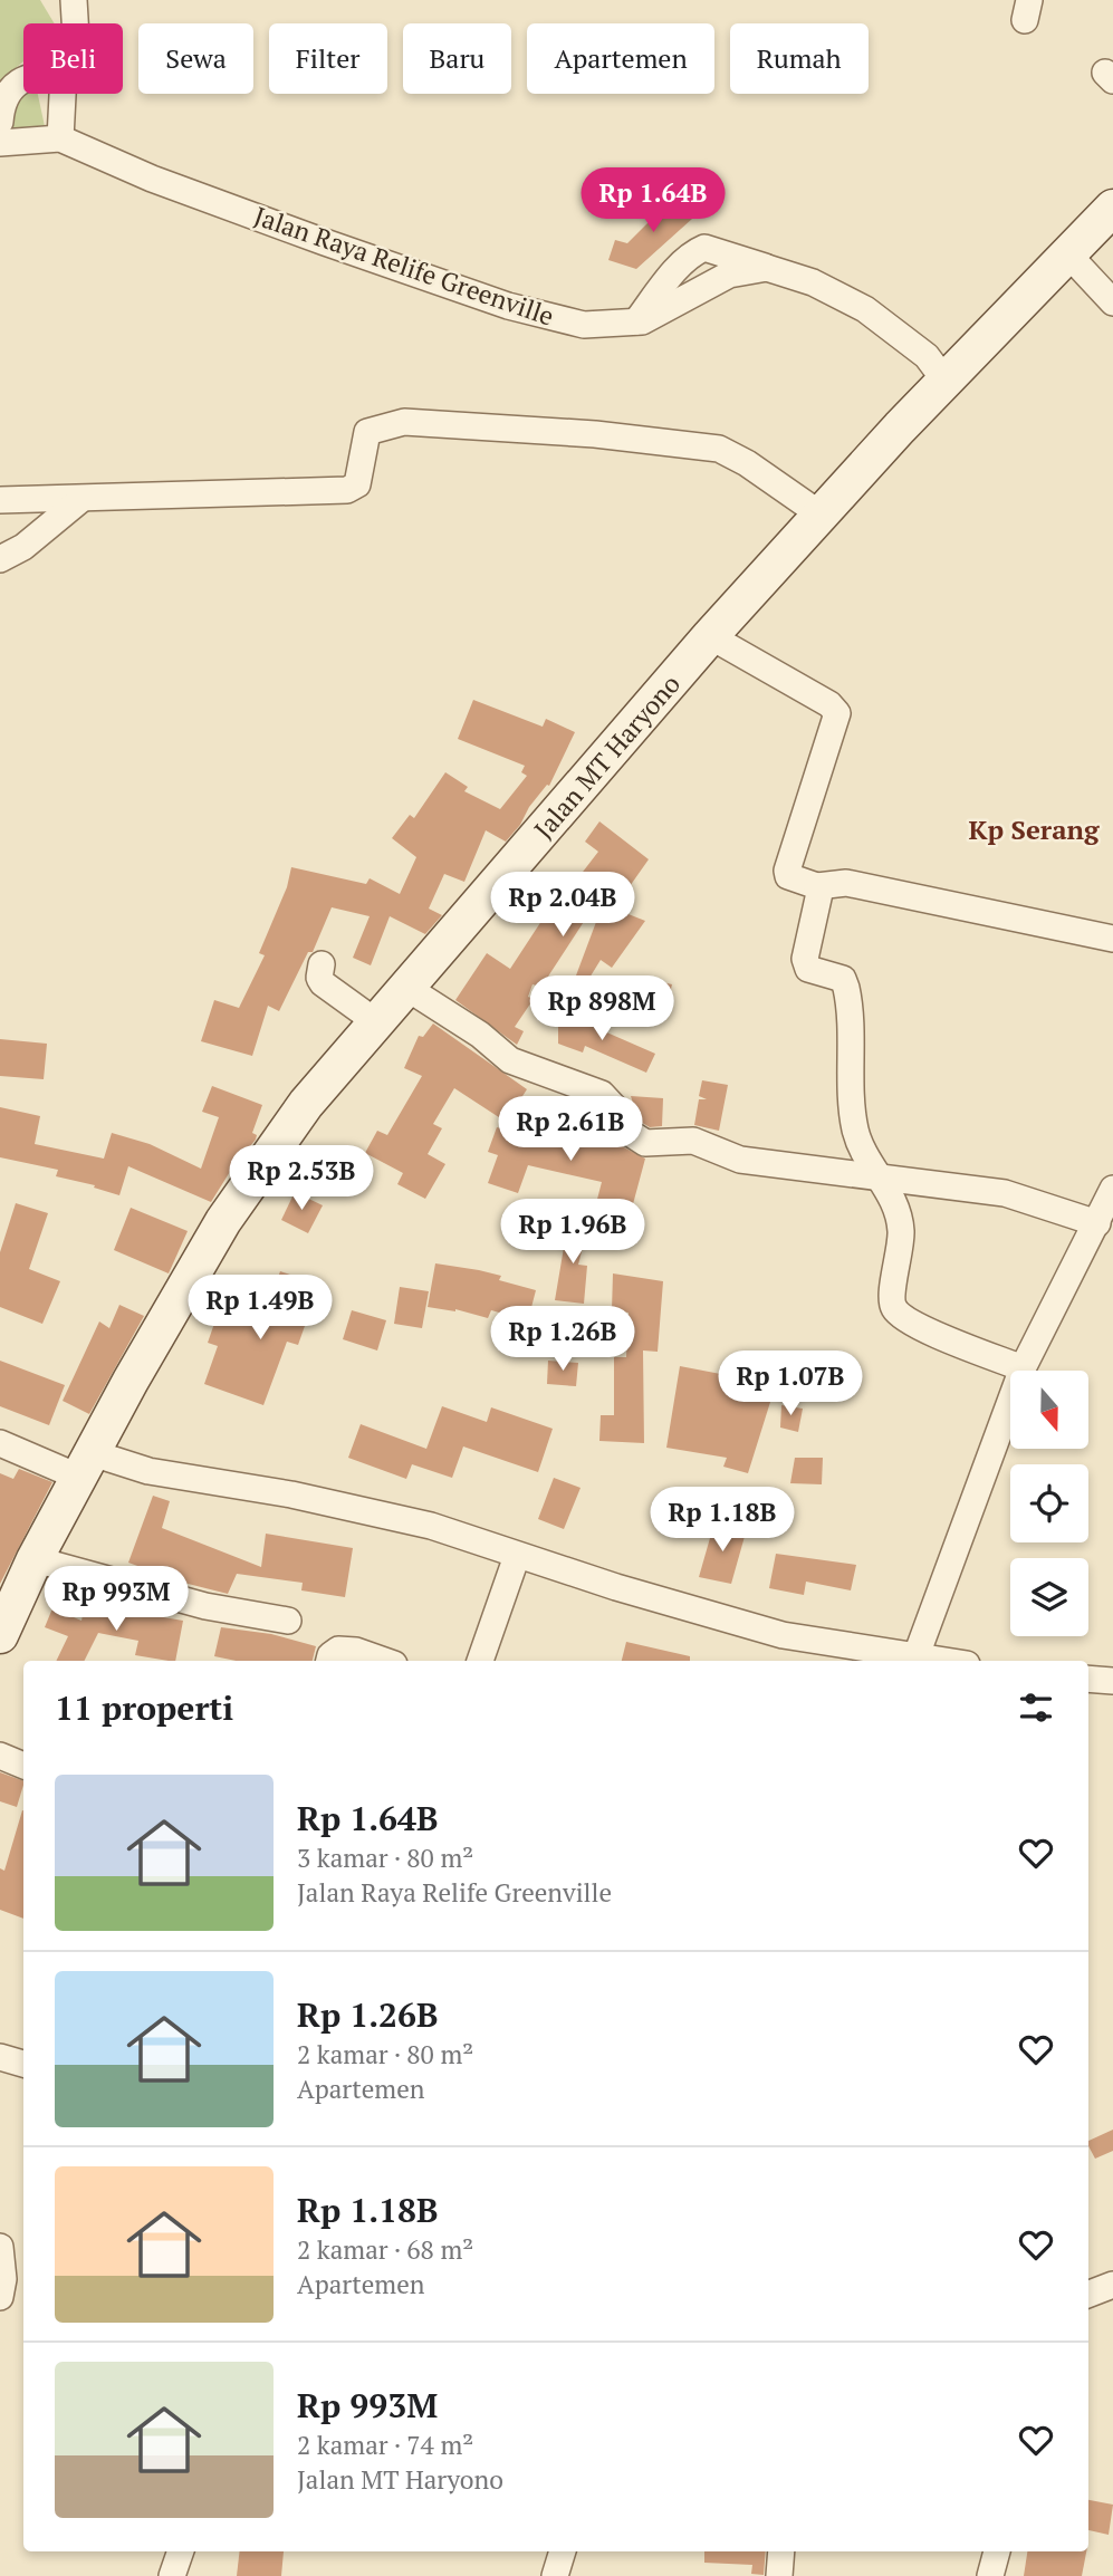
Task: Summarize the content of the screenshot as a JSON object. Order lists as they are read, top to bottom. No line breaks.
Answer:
{"streets":{"main road":["Jalan MT Haryono"],"street":["Jalan Raya Relife Greenville"]},"crossings":[["Jalan Raya Relife Greenville","Jalan MT Haryono"]],"districts":["Kp Serang"],"north":"bottom","page":{"chip":["Beli","Sewa","Filter","Baru","Apartemen","Rumah"],"price":["Rp 1.64B","Rp 2.04B","Rp 898M","Rp 2.61B","Rp 2.53B","Rp 1.96B","Rp 1.49B","Rp 1.26B","Rp 1.07B","Rp 1.18B","Rp 993M"],"heading":"11 properti","list":[{"name":"Rp 1.64B","note":"3 kamar · 80 m² · Jalan Raya Relife Greenville"},{"name":"Rp 1.26B","note":"2 kamar · 80 m² · Apartemen"},{"name":"Rp 1.18B","note":"2 kamar · 68 m² · Apartemen"},{"name":"Rp 993M","note":"2 kamar · 74 m² · Jalan MT Haryono"}]}}
